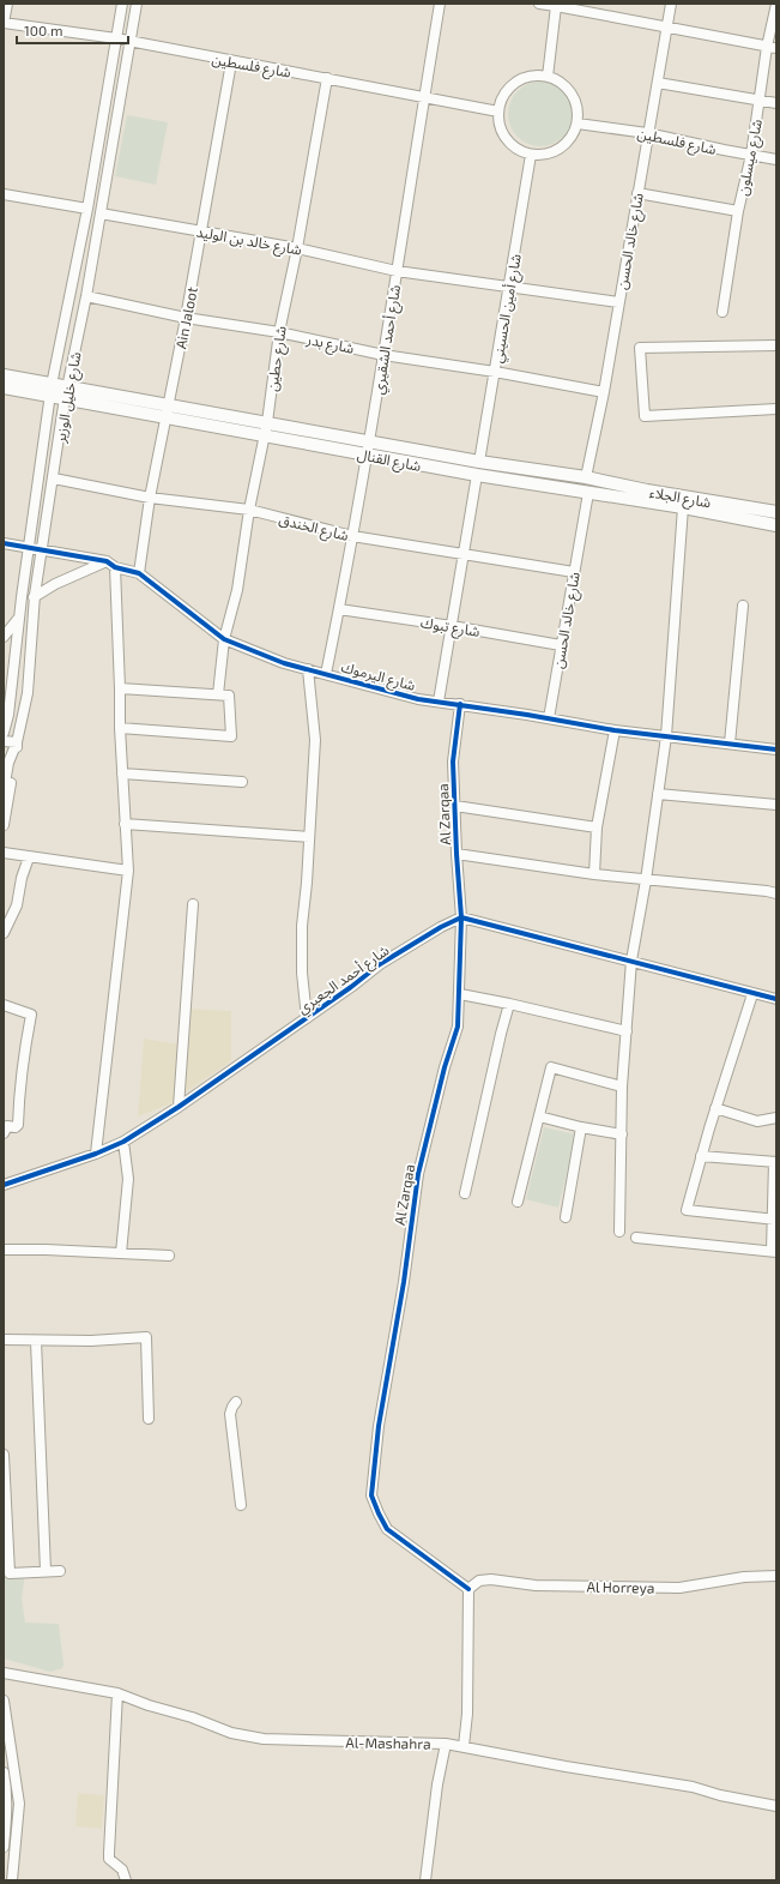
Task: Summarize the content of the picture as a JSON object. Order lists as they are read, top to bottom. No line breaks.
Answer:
{"streets":{"main road":["شارع القنال","شارع الجلاء"],"street":["شارع فلسطين","شارع ميسلون","شارع خالد بن الوليد","شارع خالد الحسن","شارع أمين الحسيني","Ain Jaloot","شارع أحمد الشقيري","شارع بدر","شارع حطين","شارع خليل الوزير","شارع الخندق","شارع تبوك","شارع اليرموك","Al Zarqaa","شارع أحمد الجعبري","Al Horreya","Al-Mashahra"]},"crossings":[["شارع فلسطين","شارع ميسلون"],["شارع فلسطين","شارع خالد الحسن"],["شارع فلسطين","شارع أمين الحسيني"],["شارع فلسطين","Ain Jaloot"],["شارع فلسطين","شارع أحمد الشقيري"],["شارع فلسطين","شارع حطين"],["شارع فلسطين","شارع خليل الوزير"],["شارع خالد بن الوليد","شارع خالد الحسن"],["شارع خالد بن الوليد","شارع أمين الحسيني"],["شارع خالد بن الوليد","Ain Jaloot"],["شارع خالد بن الوليد","شارع أحمد الشقيري"],["شارع خالد بن الوليد","شارع حطين"],["شارع خالد بن الوليد","شارع خليل الوزير"],["شارع خالد الحسن","شارع بدر"],["شارع خالد الحسن","شارع القنال"],["شارع خالد الحسن","شارع الجلاء"],["شارع خالد الحسن","شارع الخندق"],["شارع خالد الحسن","شارع تبوك"],["شارع خالد الحسن","شارع اليرموك"],["شارع أمين الحسيني","شارع بدر"],["شارع أمين الحسيني","شارع القنال"],["Ain Jaloot","شارع بدر"],["Ain Jaloot","شارع القنال"],["Ain Jaloot","شارع الخندق"],["Ain Jaloot","شارع اليرموك"],["شارع أحمد الشقيري","شارع بدر"],["شارع أحمد الشقيري","شارع القنال"],["شارع أحمد الشقيري","شارع الخندق"],["شارع أحمد الشقيري","شارع تبوك"],["شارع أحمد الشقيري","شارع اليرموك"],["شارع بدر","شارع حطين"],["شارع بدر","شارع خليل الوزير"],["شارع حطين","شارع القنال"],["شارع حطين","شارع الخندق"],["شارع حطين","شارع اليرموك"],["شارع خليل الوزير","شارع القنال"],["شارع خليل الوزير","شارع الخندق"],["شارع خليل الوزير","شارع اليرموك"],["شارع القنال","شارع الجلاء"],["شارع اليرموك","Al Zarqaa"],["Al Zarqaa","شارع أحمد الجعبري"],["Al Zarqaa","Al Horreya"]],"scale_bar":"100 m"}
